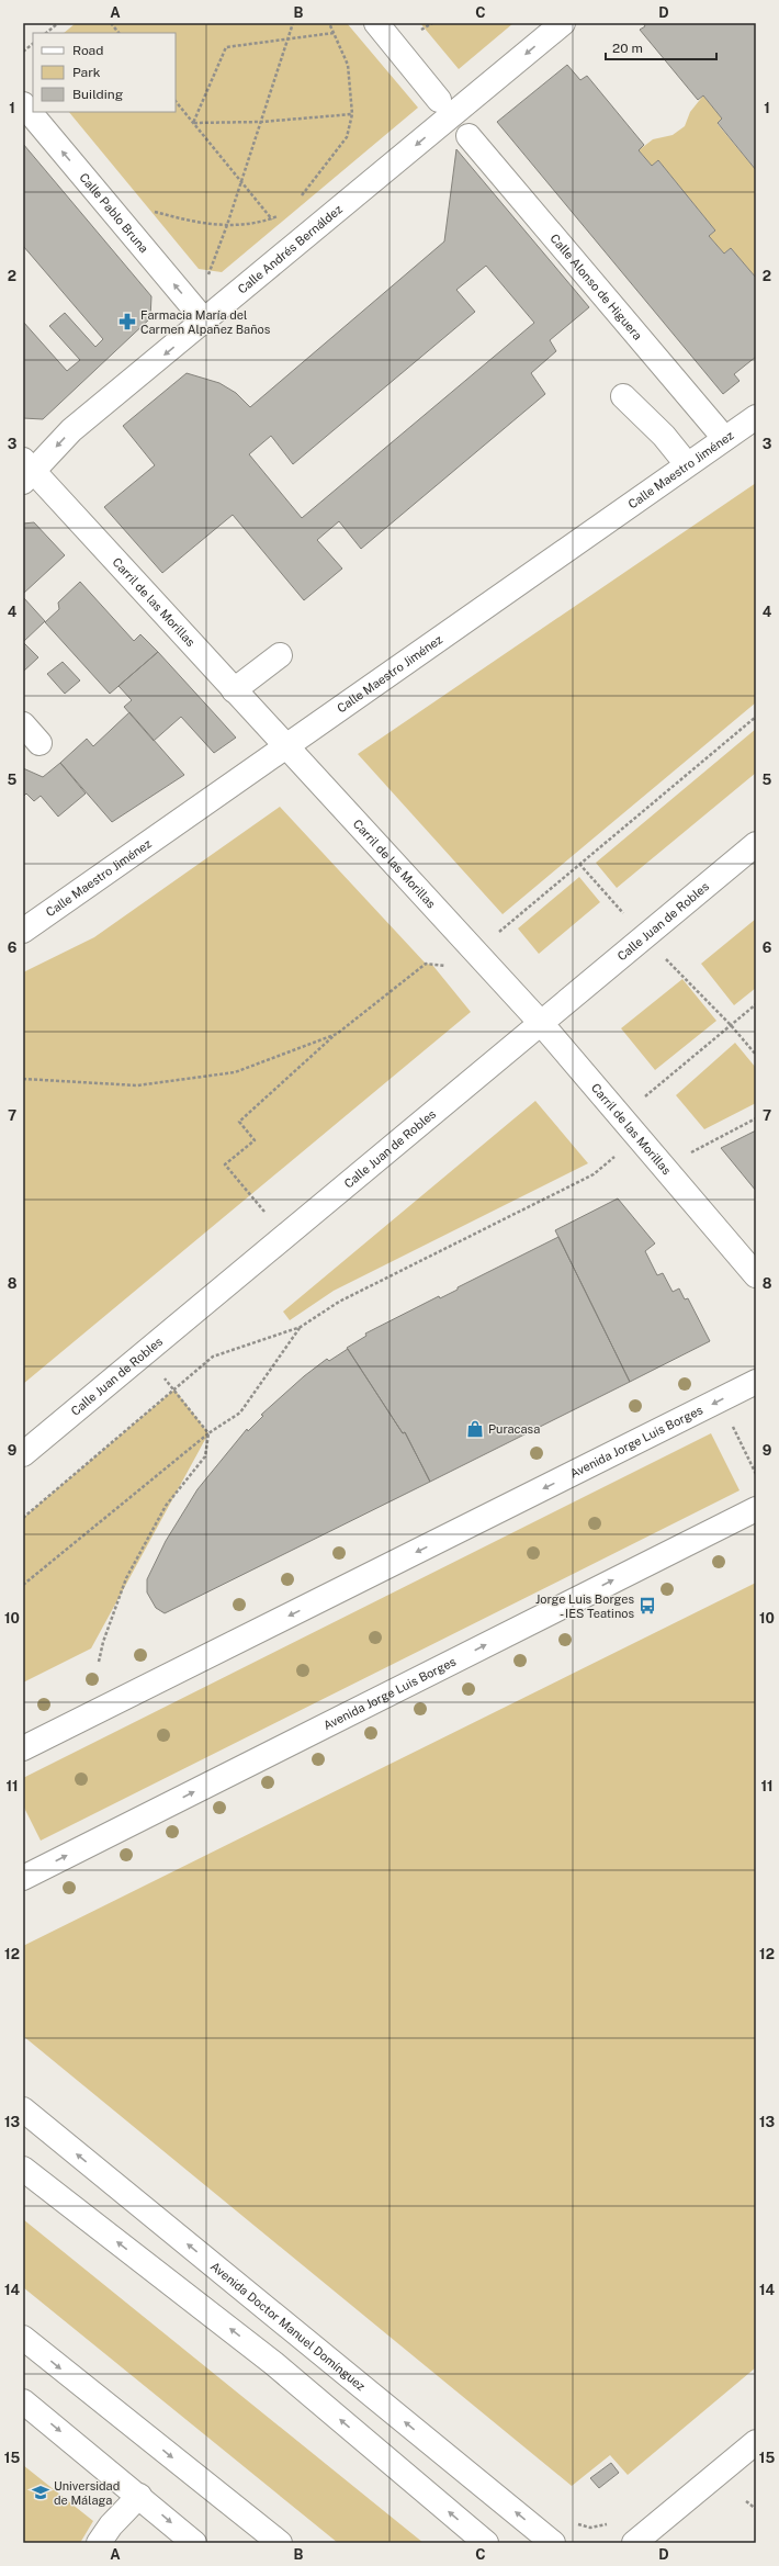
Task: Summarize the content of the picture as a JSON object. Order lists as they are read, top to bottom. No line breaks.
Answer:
{"streets":{"street":["Calle Pablo Bruna","Calle Andrés Bernáldez","Calle Alonso de Higuera","Calle Maestro Jiménez","Carril de las Morillas","Calle Juan de Robles","Avenida Jorge Luis Borges","Avenida Doctor Manuel Domínguez"]},"crossings":[["Calle Pablo Bruna","Calle Andrés Bernáldez"],["Calle Andrés Bernáldez","Carril de las Morillas"],["Calle Alonso de Higuera","Calle Maestro Jiménez"],["Calle Maestro Jiménez","Carril de las Morillas"],["Carril de las Morillas","Calle Juan de Robles"]],"one_way":["Calle Pablo Bruna","Calle Andrés Bernáldez"],"places":{"pharmacy":["Farmacia María del Carmen Alpañez Baños"],"shop":["Puracasa"],"bus stop":["Jorge Luis Borges - IES Teatinos"],"school or university":["Universidad de Málaga"]},"legend":["Road","Park","Building"],"scale_bar":"20 m","grid":{"columns":["A","B","C","D"],"rows":["1","2","3","4","5","6","7","8","9","10","11","12","13","14","15"]}}
